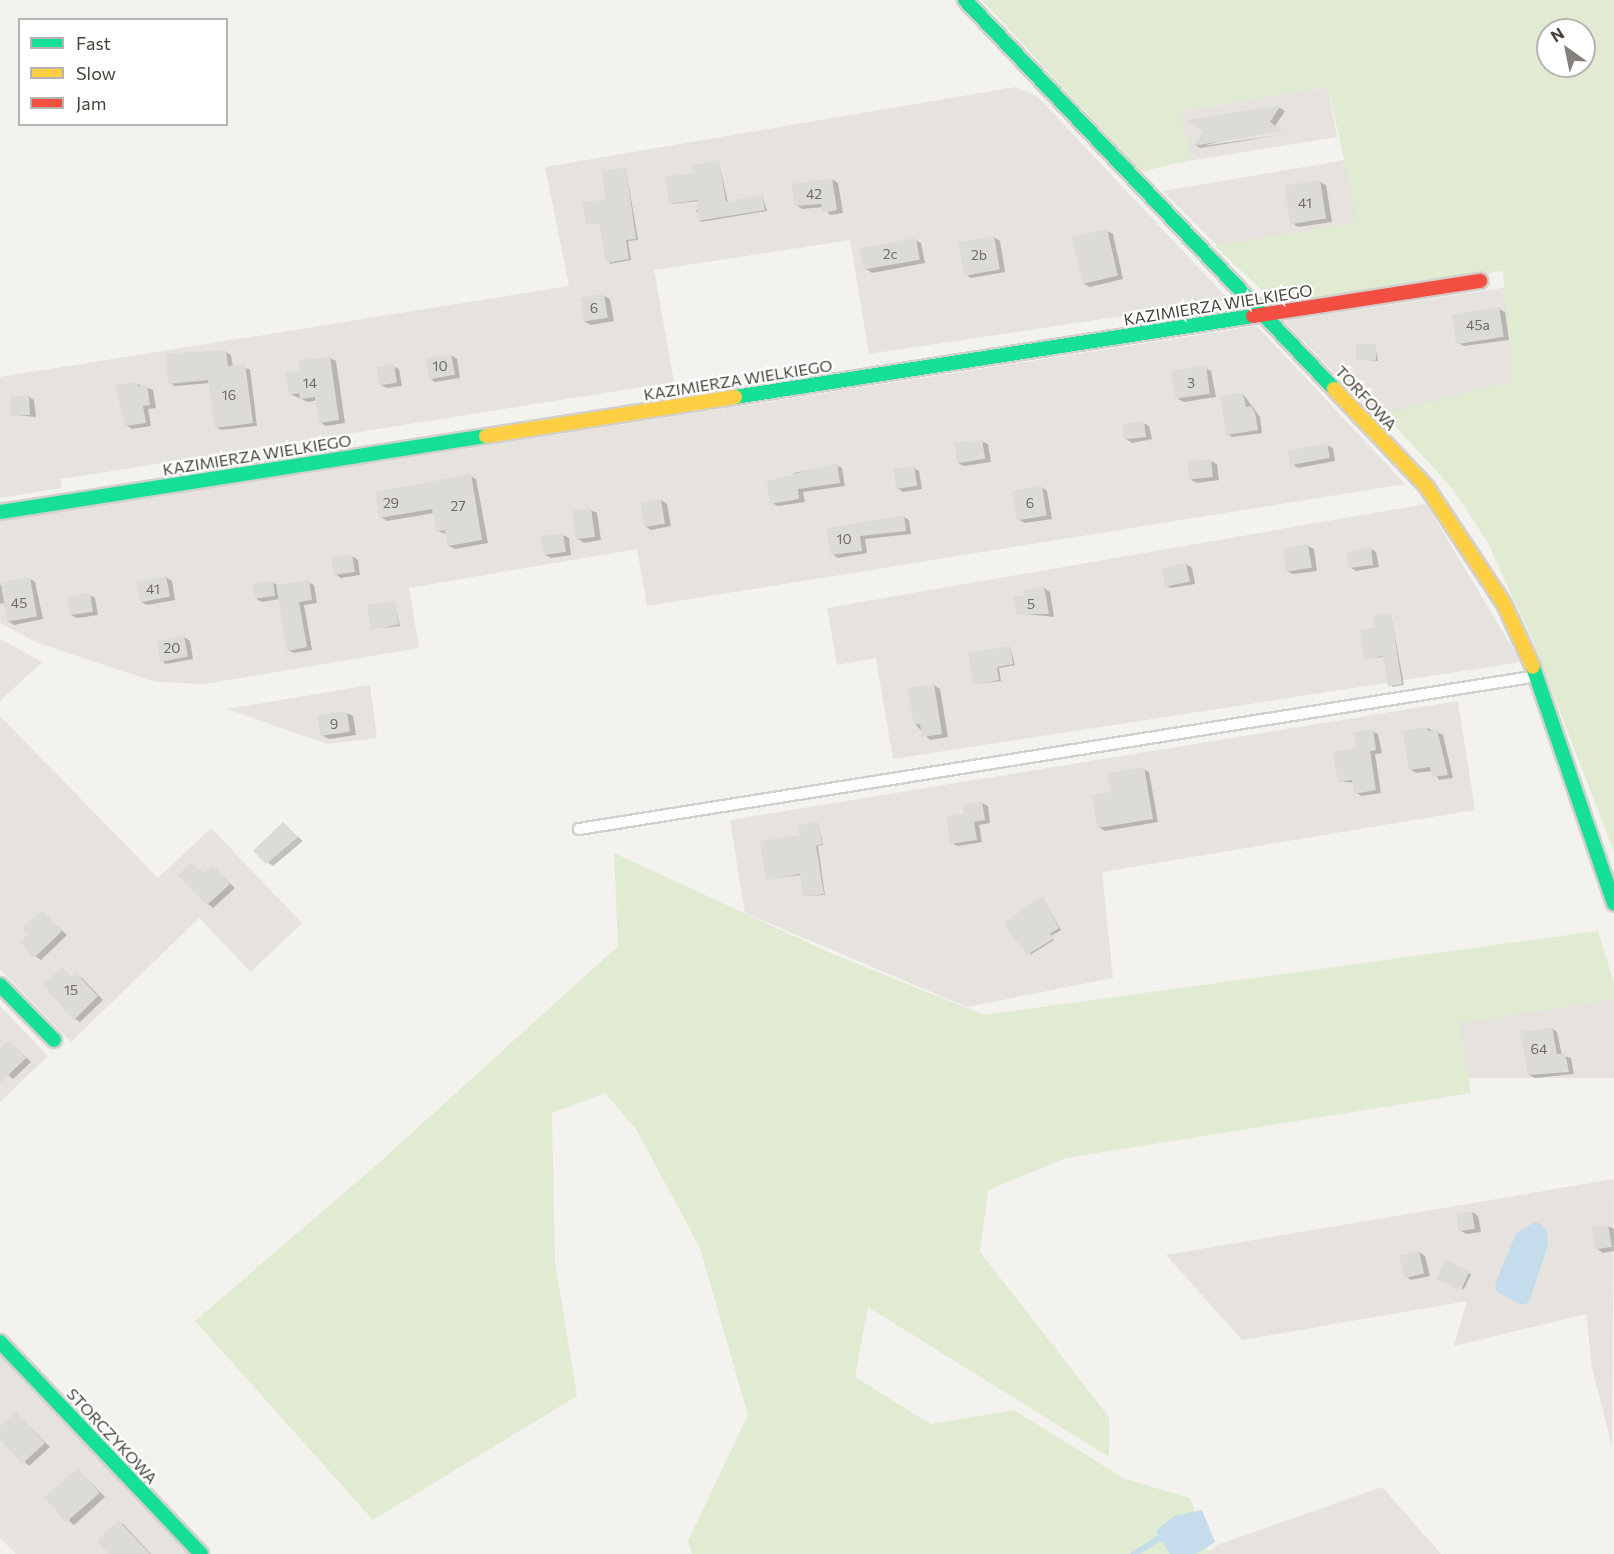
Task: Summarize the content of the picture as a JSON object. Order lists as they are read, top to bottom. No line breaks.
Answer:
{"streets":{"street":["KAZIMIERZA WIELKIEGO","TORFOWA","STORCZYKOWA"]},"crossings":[["KAZIMIERZA WIELKIEGO","TORFOWA"]],"house_numbers":["42","41","2c","2b","6","45a","10","14","3","16","29","6","27","10","41","45","5","20","9","15","64"],"legend":["Fast","Slow","Jam"],"north":"top left"}
